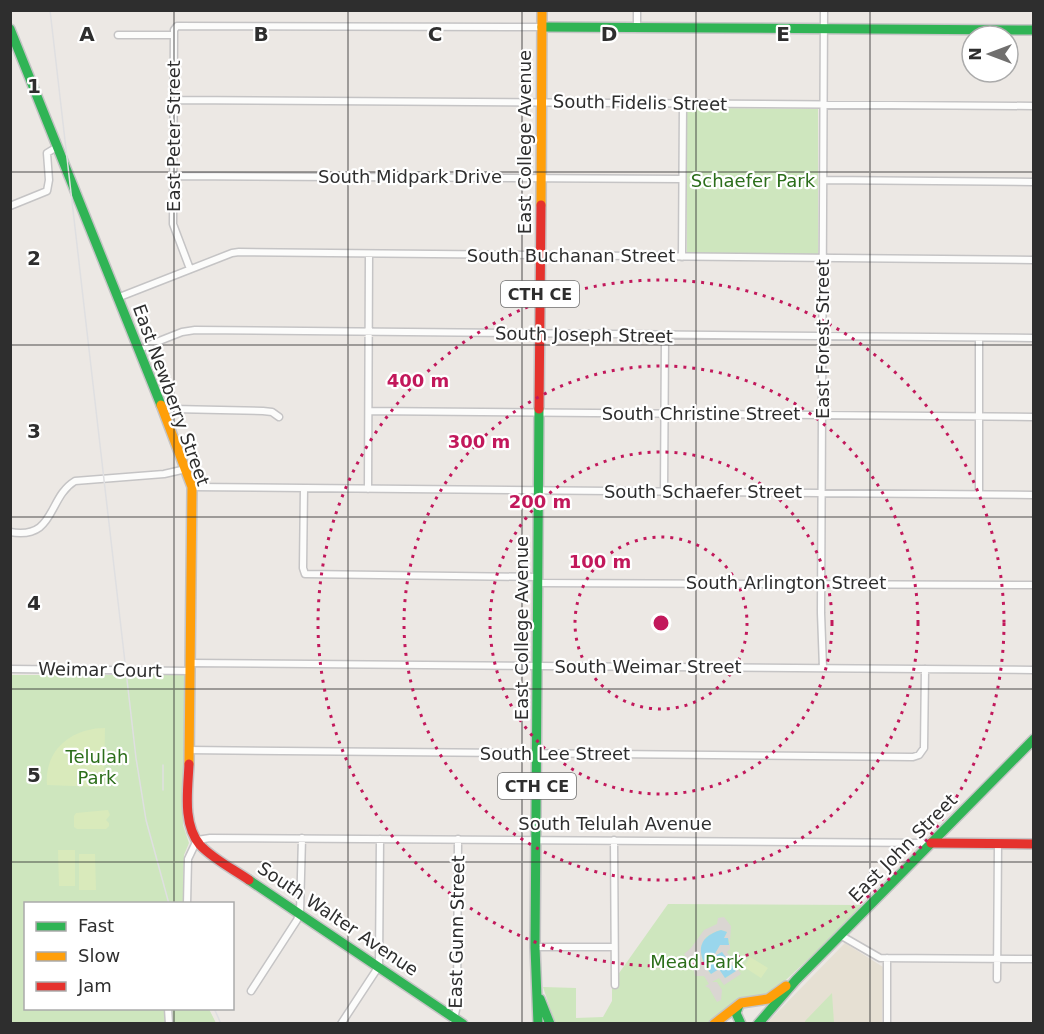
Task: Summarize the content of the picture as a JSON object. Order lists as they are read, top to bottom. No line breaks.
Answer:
{"streets":{"main road":["East College Avenue","CTH CE","East Newberry Street","South Telulah Avenue","East John Street","South Walter Avenue"],"street":["South Fidelis Street","East Peter Street","South Midpark Drive","South Buchanan Street","South Joseph Street","East Forest Street","South Christine Street","South Schaefer Street","South Arlington Street","South Weimar Street","Weimar Court","South Lee Street","East Gunn Street"]},"crossings":[["South Fidelis Street","East Peter Street"],["South Fidelis Street","East College Avenue"],["South Fidelis Street","East Forest Street"],["East Peter Street","South Midpark Drive"],["East Peter Street","South Buchanan Street"],["East College Avenue","South Midpark Drive"],["East College Avenue","South Buchanan Street"],["East College Avenue","South Joseph Street"],["East College Avenue","South Christine Street"],["East College Avenue","South Schaefer Street"],["East College Avenue","South Arlington Street"],["East College Avenue","South Weimar Street"],["East College Avenue","South Lee Street"],["East College Avenue","South Telulah Avenue"],["South Buchanan Street","East Forest Street"],["South Buchanan Street","East Newberry Street"],["South Joseph Street","East Forest Street"],["South Joseph Street","East Newberry Street"],["East Forest Street","South Christine Street"],["East Forest Street","South Schaefer Street"],["East Forest Street","South Arlington Street"],["East Forest Street","South Weimar Street"],["East Newberry Street","South Schaefer Street"],["East Newberry Street","South Weimar Street"],["East Newberry Street","Weimar Court"],["East Newberry Street","South Lee Street"],["East Newberry Street","South Telulah Avenue"],["East Newberry Street","South Walter Avenue"],["South Schaefer Street","South Arlington Street"],["South Weimar Street","Weimar Court"],["South Weimar Street","South Lee Street"],["South Telulah Avenue","East John Street"],["South Telulah Avenue","South Walter Avenue"],["South Telulah Avenue","East Gunn Street"],["South Walter Avenue","East Gunn Street"]],"parks":["Schaefer Park","Telulah Park","Mead Park"],"legend":["Fast","Slow","Jam"],"north":"left","grid":{"columns":["A","B","C","D","E"],"rows":["1","2","3","4","5"]},"rings":["400 m","300 m","200 m","100 m"]}
